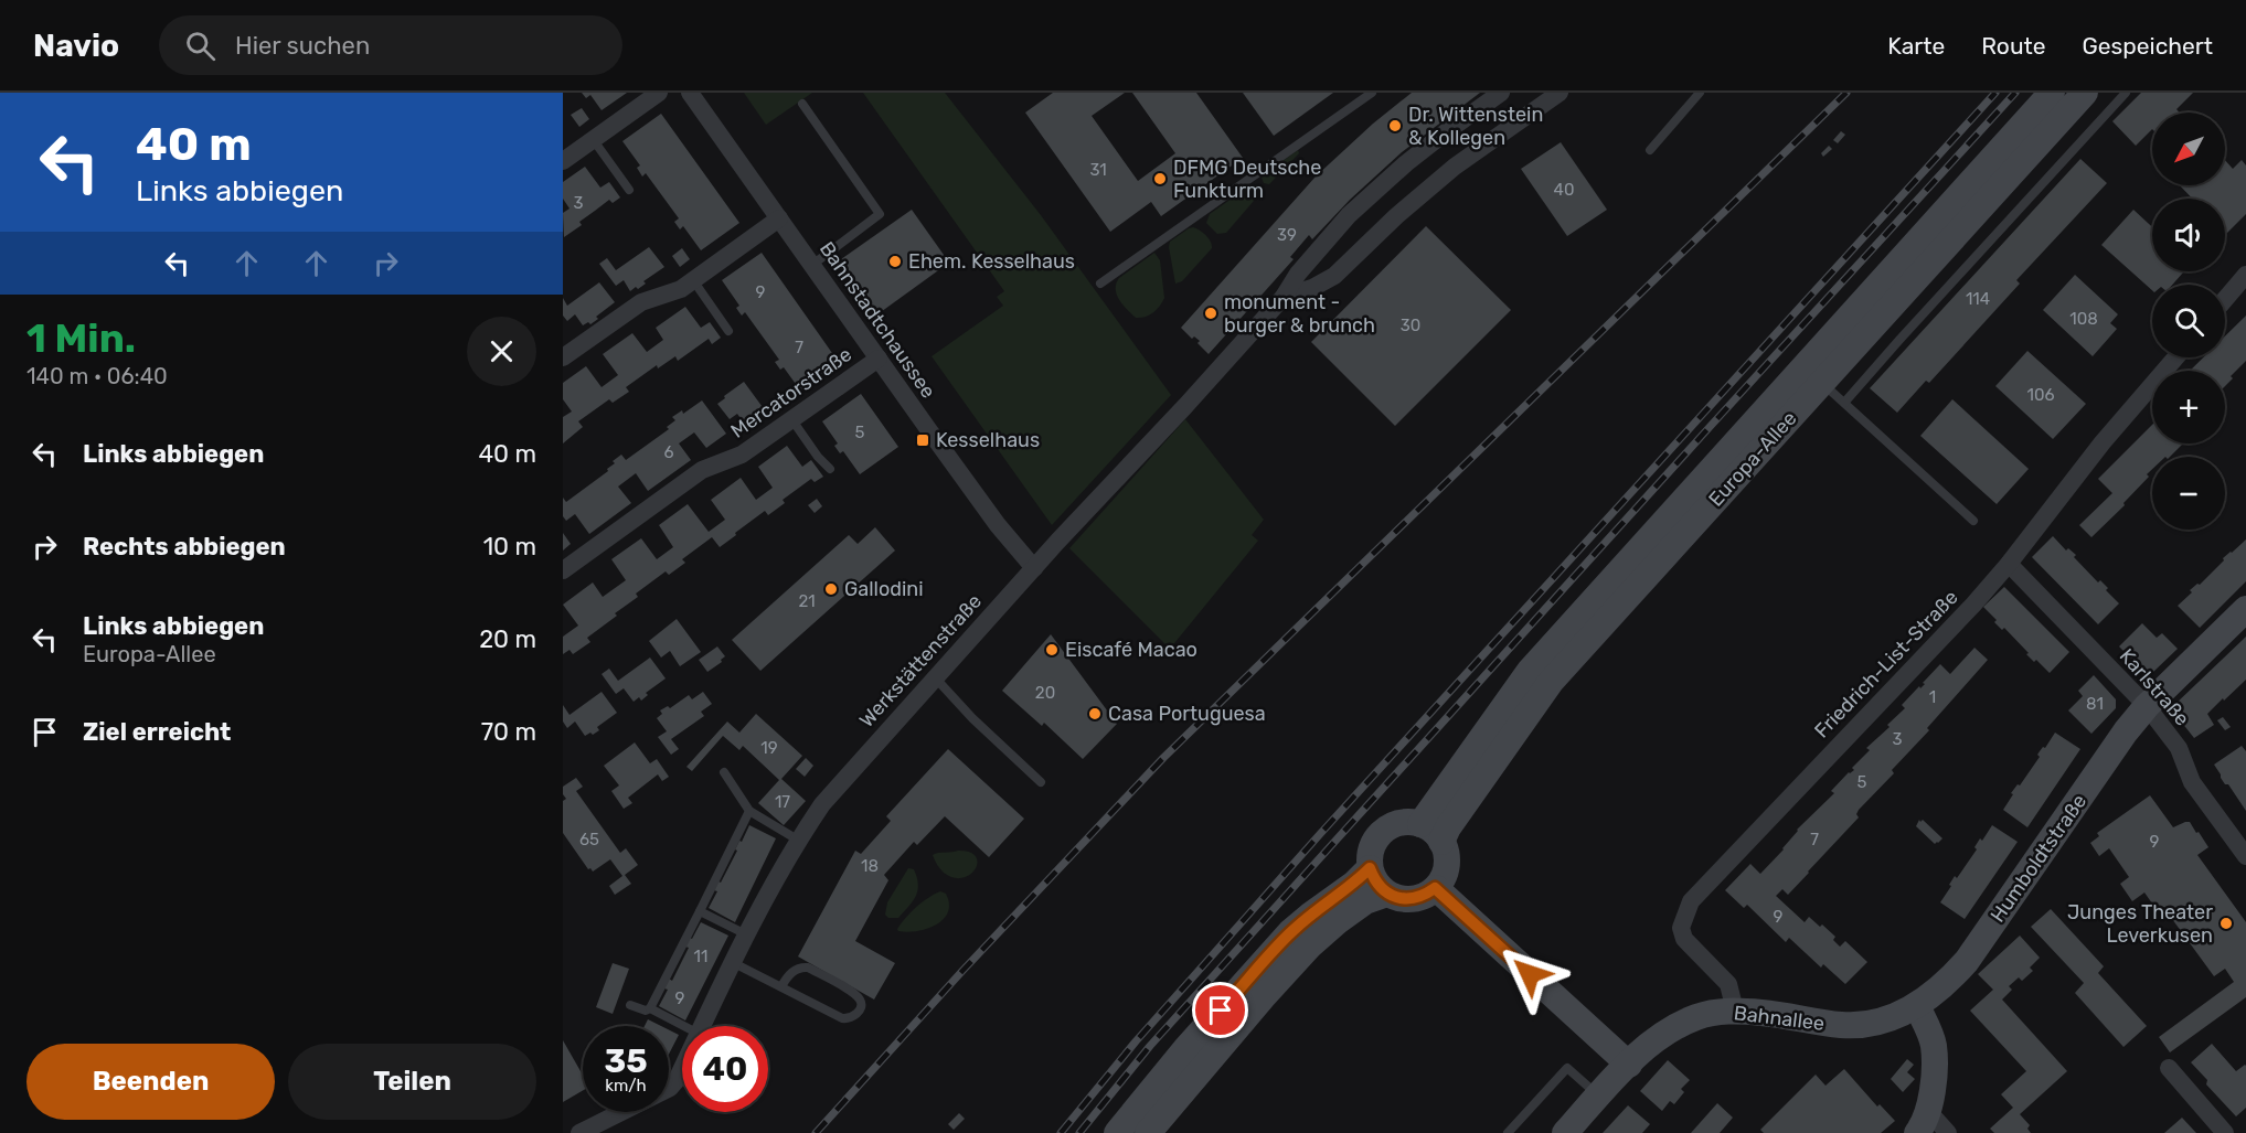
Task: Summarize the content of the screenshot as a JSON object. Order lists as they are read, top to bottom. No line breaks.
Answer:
{"streets":{"main road":["Europa-Allee","Humboldtstraße","Bahnallee"],"street":["Bahnstadtchaussee","Mercatorstraße","Werkstättenstraße","Friedrich-List-Straße","Karlstraße"]},"crossings":[["Bahnstadtchaussee","Mercatorstraße"],["Bahnstadtchaussee","Werkstättenstraße"],["Friedrich-List-Straße","Karlstraße"],["Friedrich-List-Straße","Bahnallee"],["Karlstraße","Humboldtstraße"],["Humboldtstraße","Bahnallee"]],"places":{"other":["Dr. Wittenstein & Kollegen","DFMG Deutsche Funkturm","Ehem. Kesselhaus","monument - burger & brunch","Gallodini","Eiscafé Macao","Casa Portuguesa","Junges Theater Leverkusen"],"transit":["Kesselhaus"]},"house_numbers":["31","40","3","39","9","114","108","30","7","106","5","6","21","20","1","81","3","19","5","17","65","7","9","18","9","11","9"],"north":"bottom left","page":{"header":"Navio","search":"Hier suchen","nav":["Karte","Route","Gespeichert"],"turn":["40 m","Links abbiegen"],"map_buttons":["+","−"],"heading":["1 Min.","140 m · 06:40"],"list":[{"name":"Links abbiegen","value":"40 m"},{"name":"Rechts abbiegen","value":"10 m"},{"name":"Links abbiegen","note":"Europa-Allee","value":"20 m"},{"name":"Ziel erreicht","value":"70 m"}],"speed":"35 km/h","limit":"40","buttons":["Beenden","Teilen"]}}
